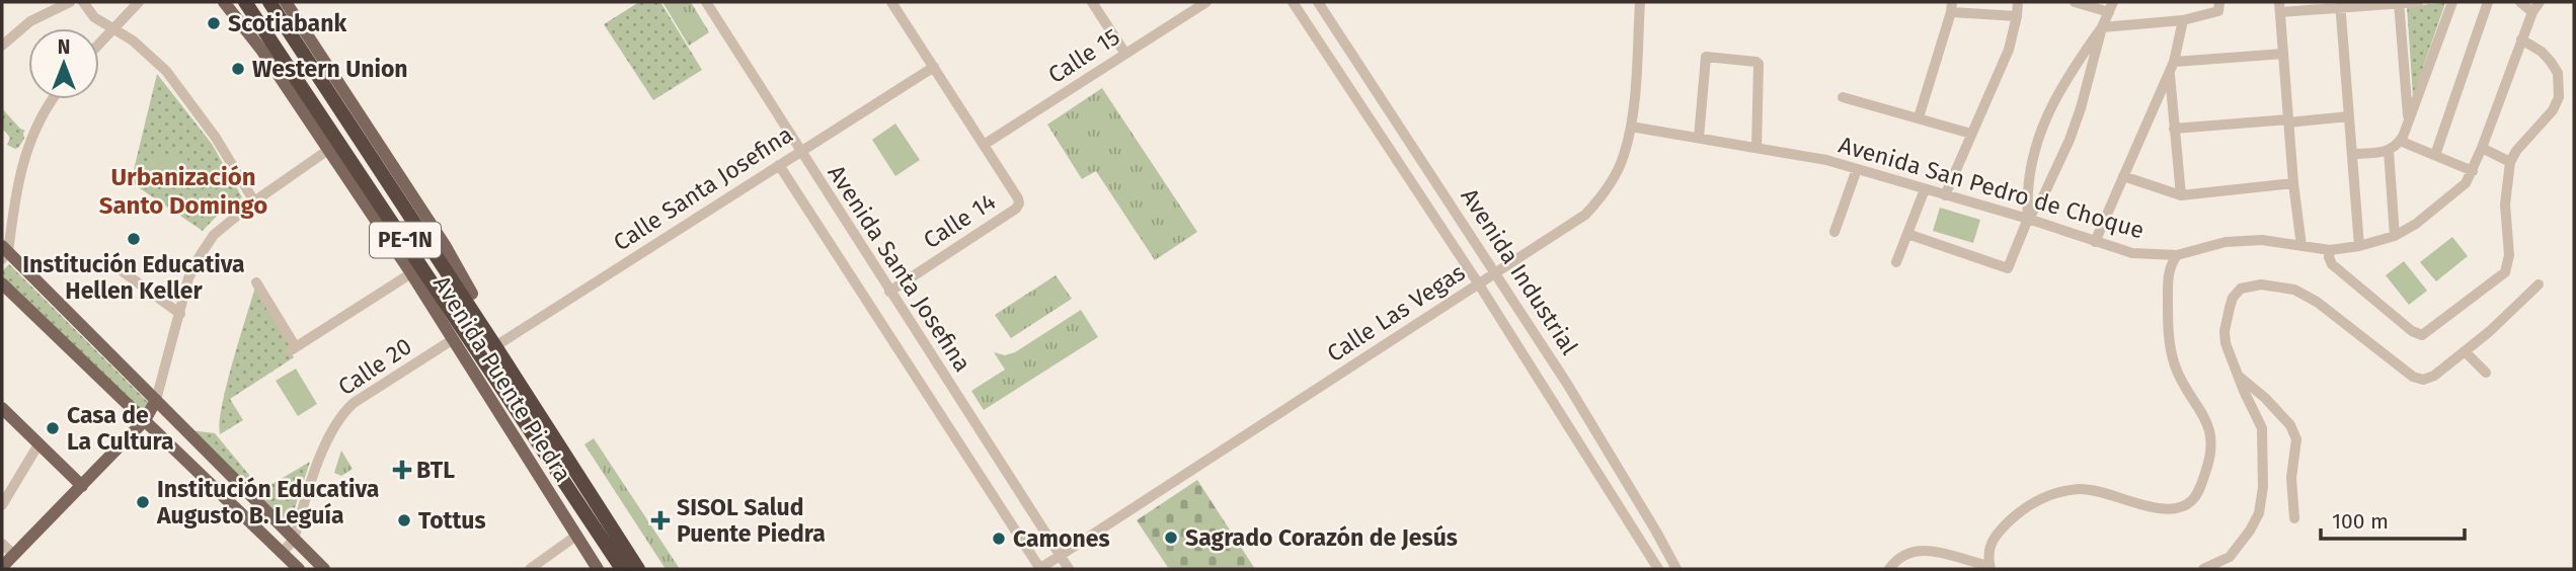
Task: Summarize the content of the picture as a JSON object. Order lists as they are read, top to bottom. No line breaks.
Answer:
{"streets":{"highway":["PE-1N"],"main road":["Avenida Puente Piedra"],"street":["Calle 15","Avenida San Pedro de Choque","Calle Santa Josefina","Calle 14","Avenida Santa Josefina","Avenida Industrial","Calle Las Vegas","Calle 20"]},"crossings":[["Calle 15","Calle 14"],["Avenida San Pedro de Choque","Calle Las Vegas"],["Calle Santa Josefina","PE-1N"],["Calle Santa Josefina","Avenida Santa Josefina"],["Calle 14","Avenida Santa Josefina"],["Avenida Santa Josefina","Calle Las Vegas"],["Avenida Industrial","Calle Las Vegas"],["Calle 20","Avenida Puente Piedra"]],"districts":["Urbanización Santo Domingo"],"places":{"other":["Scotiabank","Western Union","Institución Educativa Hellen Keller","Casa de La Cultura","Institución Educativa Augusto B. Leguía","Tottus","Sagrado Corazón de Jesús","Camones"],"health":["BTL","SISOL Salud Puente Piedra"]},"scale_bar":"100 m","north":"top"}
